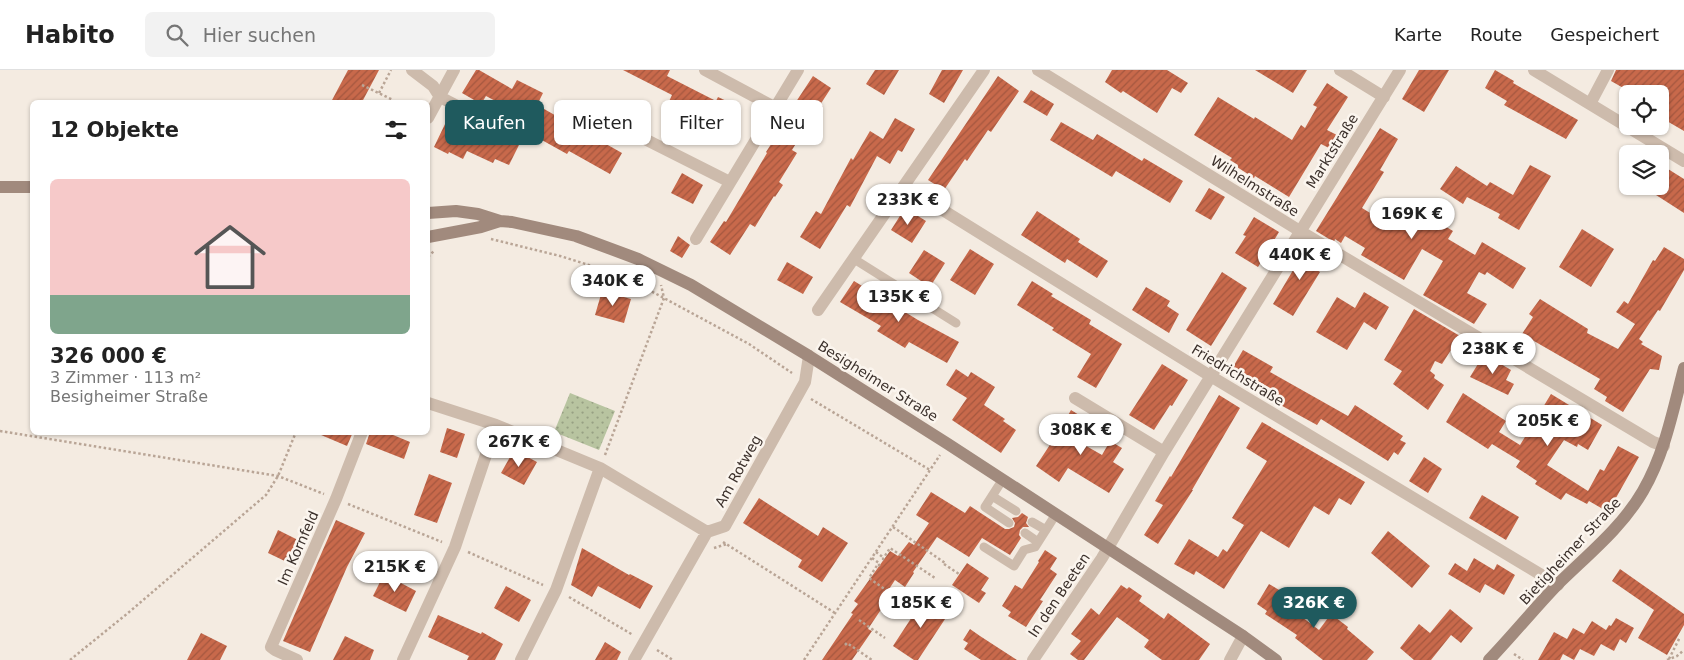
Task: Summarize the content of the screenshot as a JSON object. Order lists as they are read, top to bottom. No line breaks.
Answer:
{"streets":{"main road":["Besigheimer Straße","Bietigheimer Straße"],"street":["Marktstraße","Wilhelmstraße","Friedrichstraße","Am Rotweg","Im Kornfeld","In den Beeten"]},"crossings":[["Marktstraße","Wilhelmstraße"],["Marktstraße","Friedrichstraße"],["Marktstraße","Besigheimer Straße"],["Marktstraße","In den Beeten"],["Wilhelmstraße","Bietigheimer Straße"],["Friedrichstraße","Bietigheimer Straße"],["Besigheimer Straße","Am Rotweg"],["Besigheimer Straße","In den Beeten"]],"page":{"header":"Habito","search":"Hier suchen","nav":["Karte","Route","Gespeichert"],"chip":["Kaufen","Mieten","Filter","Neu"],"heading":"12 Objekte","list":[{"name":"326 000 €","note":"3 Zimmer · 113 m² · Besigheimer Straße"}],"price":["233K €","169K €","440K €","340K €","135K €","238K €","205K €","308K €","267K €","215K €","185K €","326K €"]}}
